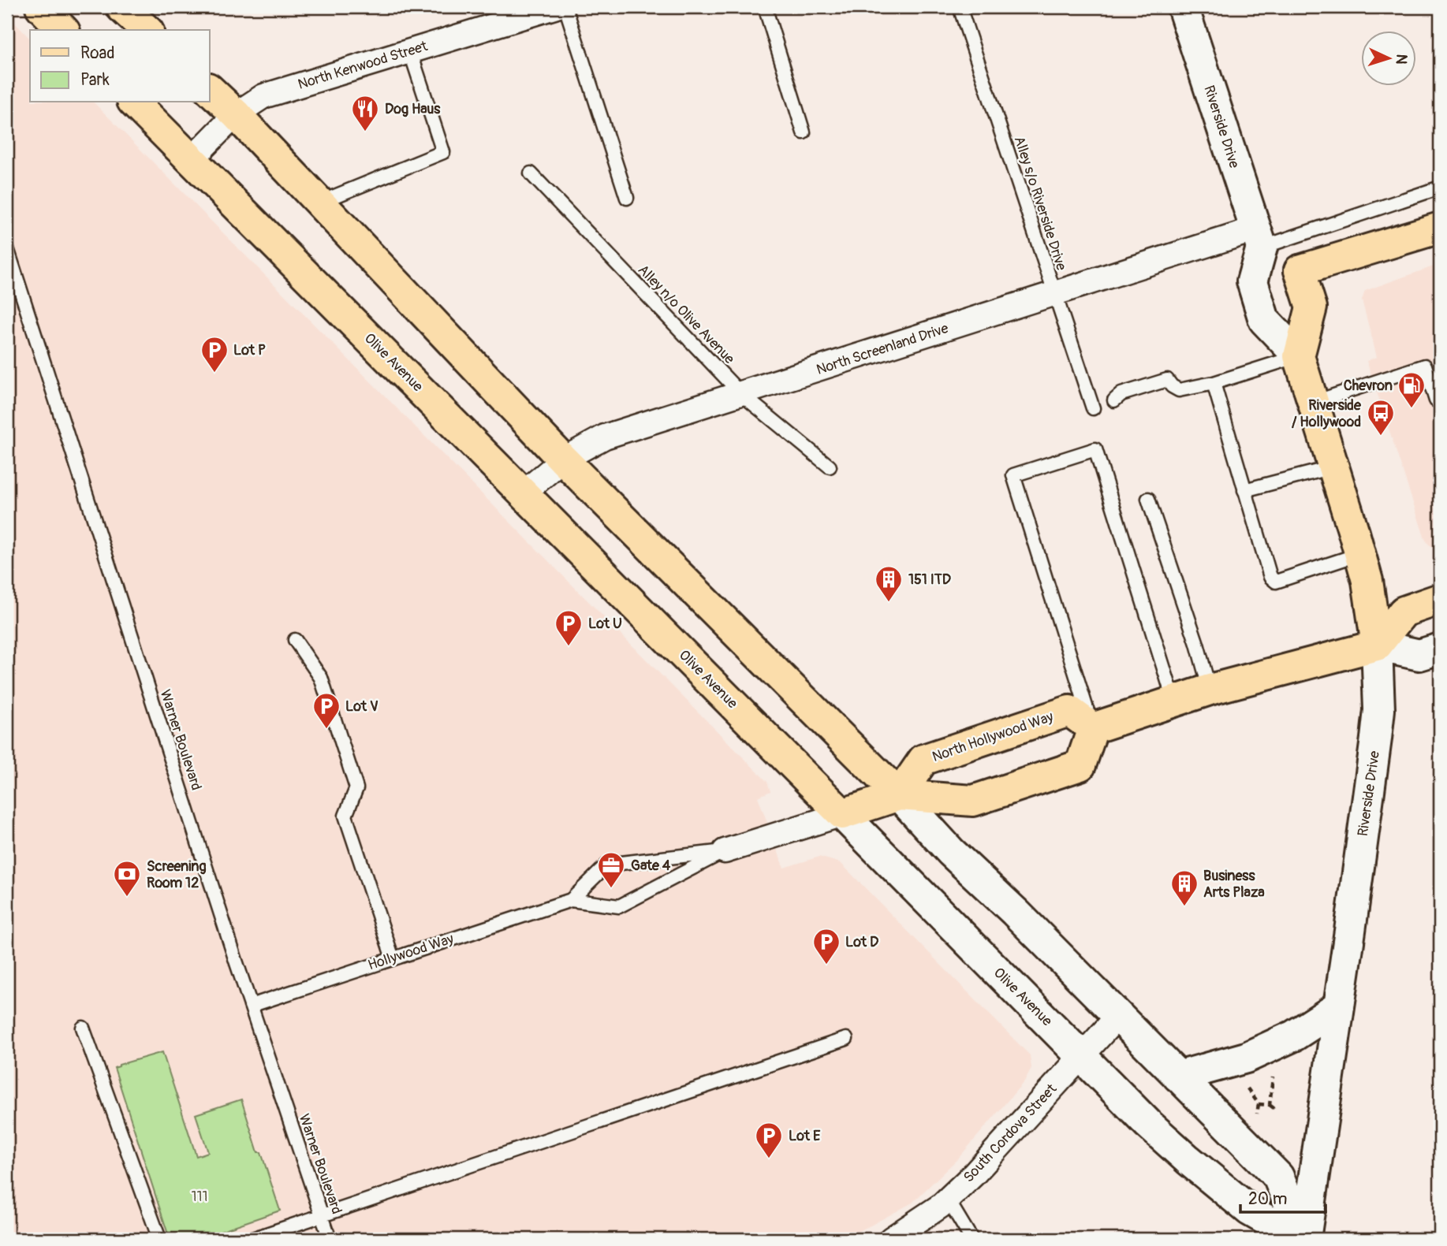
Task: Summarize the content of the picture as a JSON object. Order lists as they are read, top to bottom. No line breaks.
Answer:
{"streets":{"main road":["Riverside Drive","Olive Avenue","North Hollywood Way"],"street":["North Kenwood Street","North Screenland Drive","Hollywood Way","South Cordova Street"],"lane":["Alley s/o Riverside Drive","Alley n/o Olive Avenue","Warner Boulevard"]},"crossings":[["North Kenwood Street","Olive Avenue"],["Riverside Drive","North Screenland Drive"],["Riverside Drive","Olive Avenue"],["Alley s/o Riverside Drive","North Screenland Drive"],["Alley n/o Olive Avenue","North Screenland Drive"],["North Screenland Drive","Olive Avenue"],["Olive Avenue","Hollywood Way"],["Olive Avenue","South Cordova Street"],["Warner Boulevard","Hollywood Way"]],"parks":["111"],"places":{"restaurant":["Dog Haus"],"parking":["Lot P","Lot U","Lot V","Lot D","Lot E"],"fuel station":["Chevron"],"bus stop":["Riverside / Hollywood"],"building":["151 ITD","Business Arts Plaza"],"office":["Gate 4"],"bank":["Screening Room 12"]},"legend":["Road","Park"],"scale_bar":"20 m","north":"right"}
